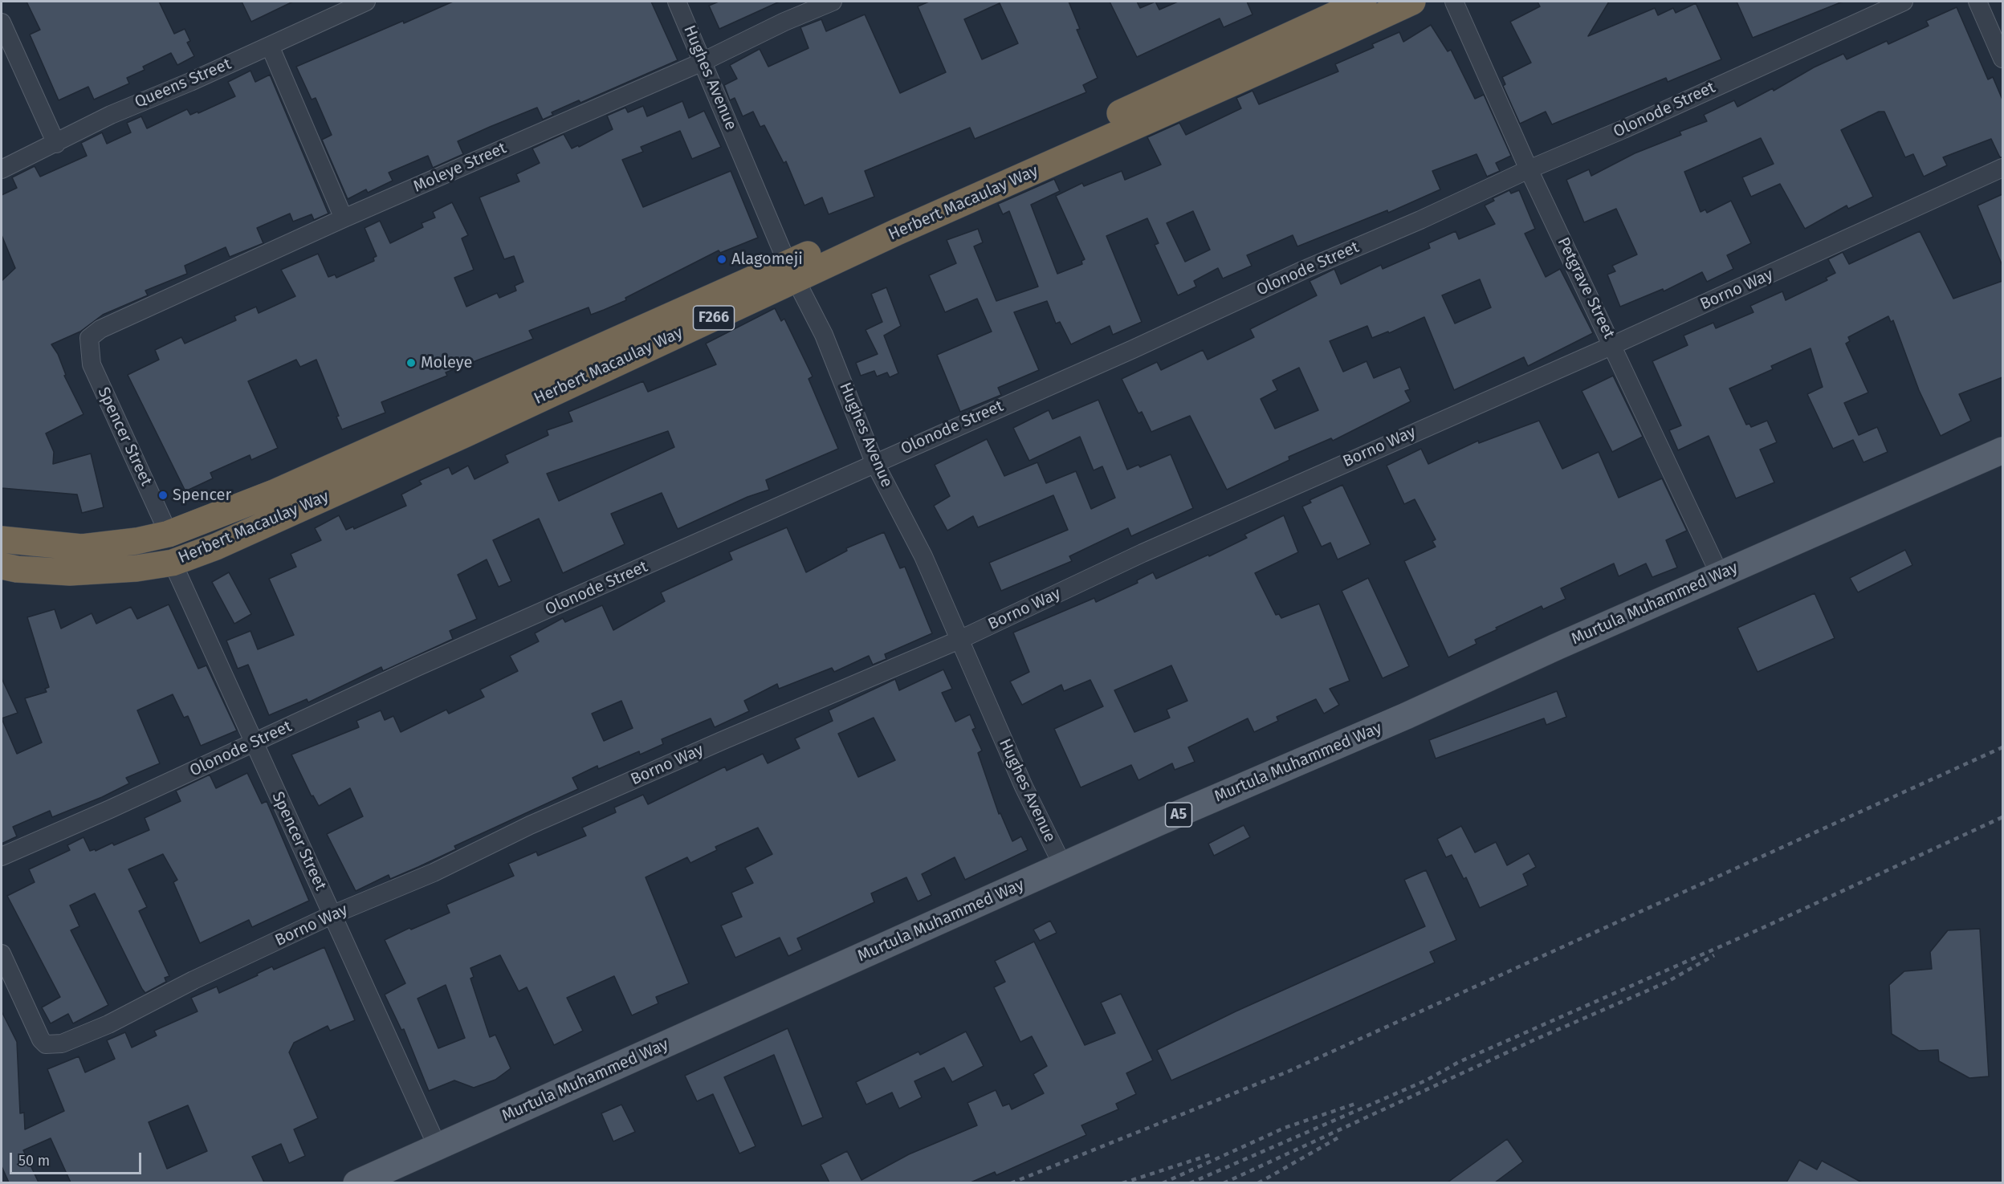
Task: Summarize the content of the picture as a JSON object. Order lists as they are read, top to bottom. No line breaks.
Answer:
{"streets":{"highway":["Herbert Macaulay Way","F266"],"main road":["Murtula Muhammed Way","A5"],"street":["Hughes Avenue","Queens Street","Olonode Street","Moleye Street","Petgrave Street","Borno Way","Spencer Street"]},"crossings":[["Hughes Avenue","Olonode Street"],["Hughes Avenue","Moleye Street"],["Hughes Avenue","Herbert Macaulay Way"],["Hughes Avenue","Borno Way"],["Hughes Avenue","Murtula Muhammed Way"],["Olonode Street","Petgrave Street"],["Olonode Street","Spencer Street"],["Moleye Street","Spencer Street"],["Herbert Macaulay Way","Spencer Street"],["Petgrave Street","Borno Way"],["Petgrave Street","Murtula Muhammed Way"],["Borno Way","Spencer Street"],["Spencer Street","Murtula Muhammed Way"]],"places":["Alagomeji","Moleye","Spencer"],"scale_bar":"50 m"}
